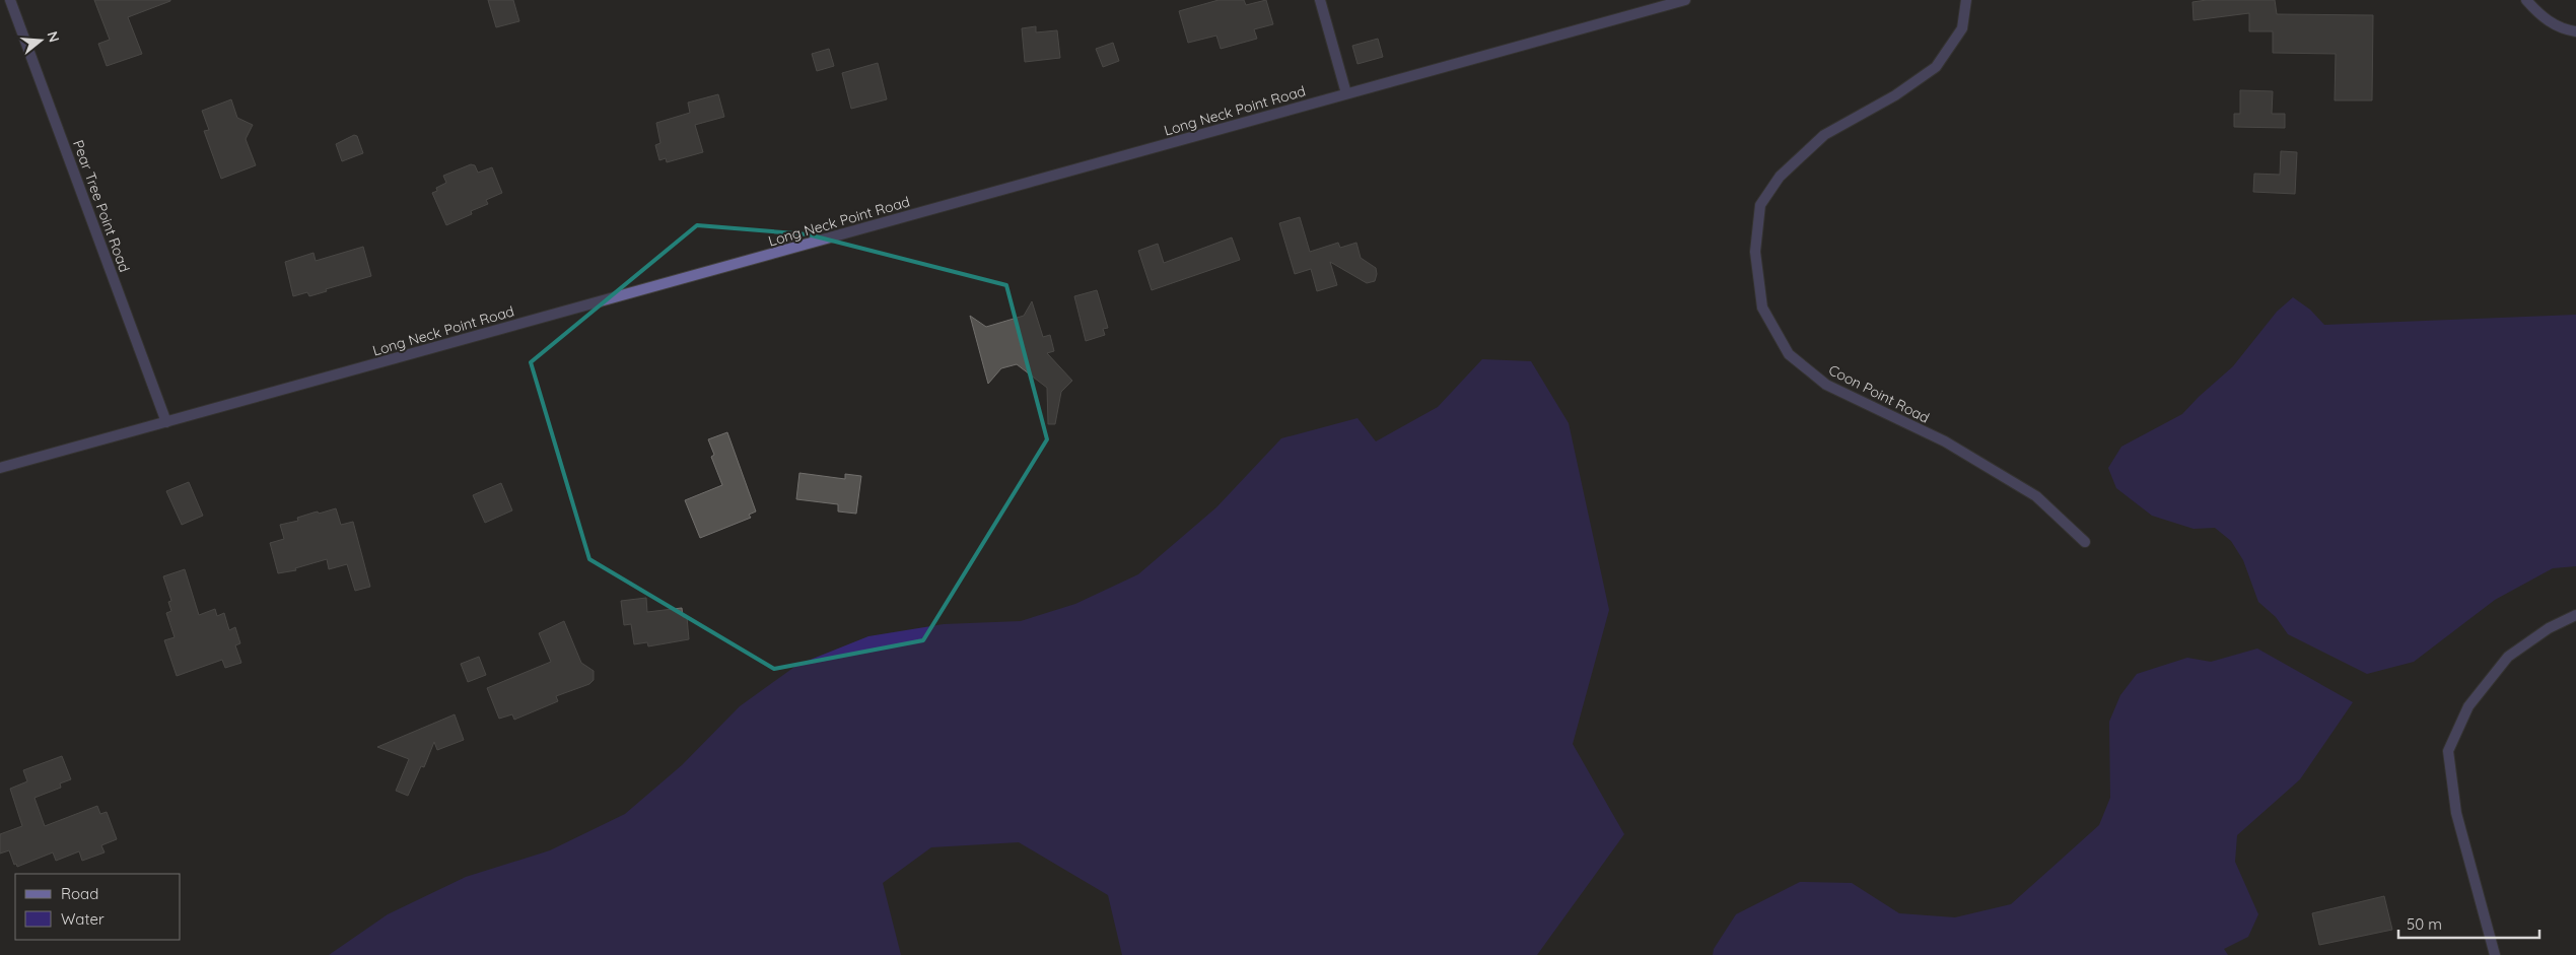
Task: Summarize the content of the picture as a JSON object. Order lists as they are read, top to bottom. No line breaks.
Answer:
{"streets":{"street":["Long Neck Point Road","Pear Tree Point Road","Coon Point Road"]},"crossings":[["Long Neck Point Road","Pear Tree Point Road"]],"legend":["Road","Water"],"scale_bar":"50 m","north":"right"}
